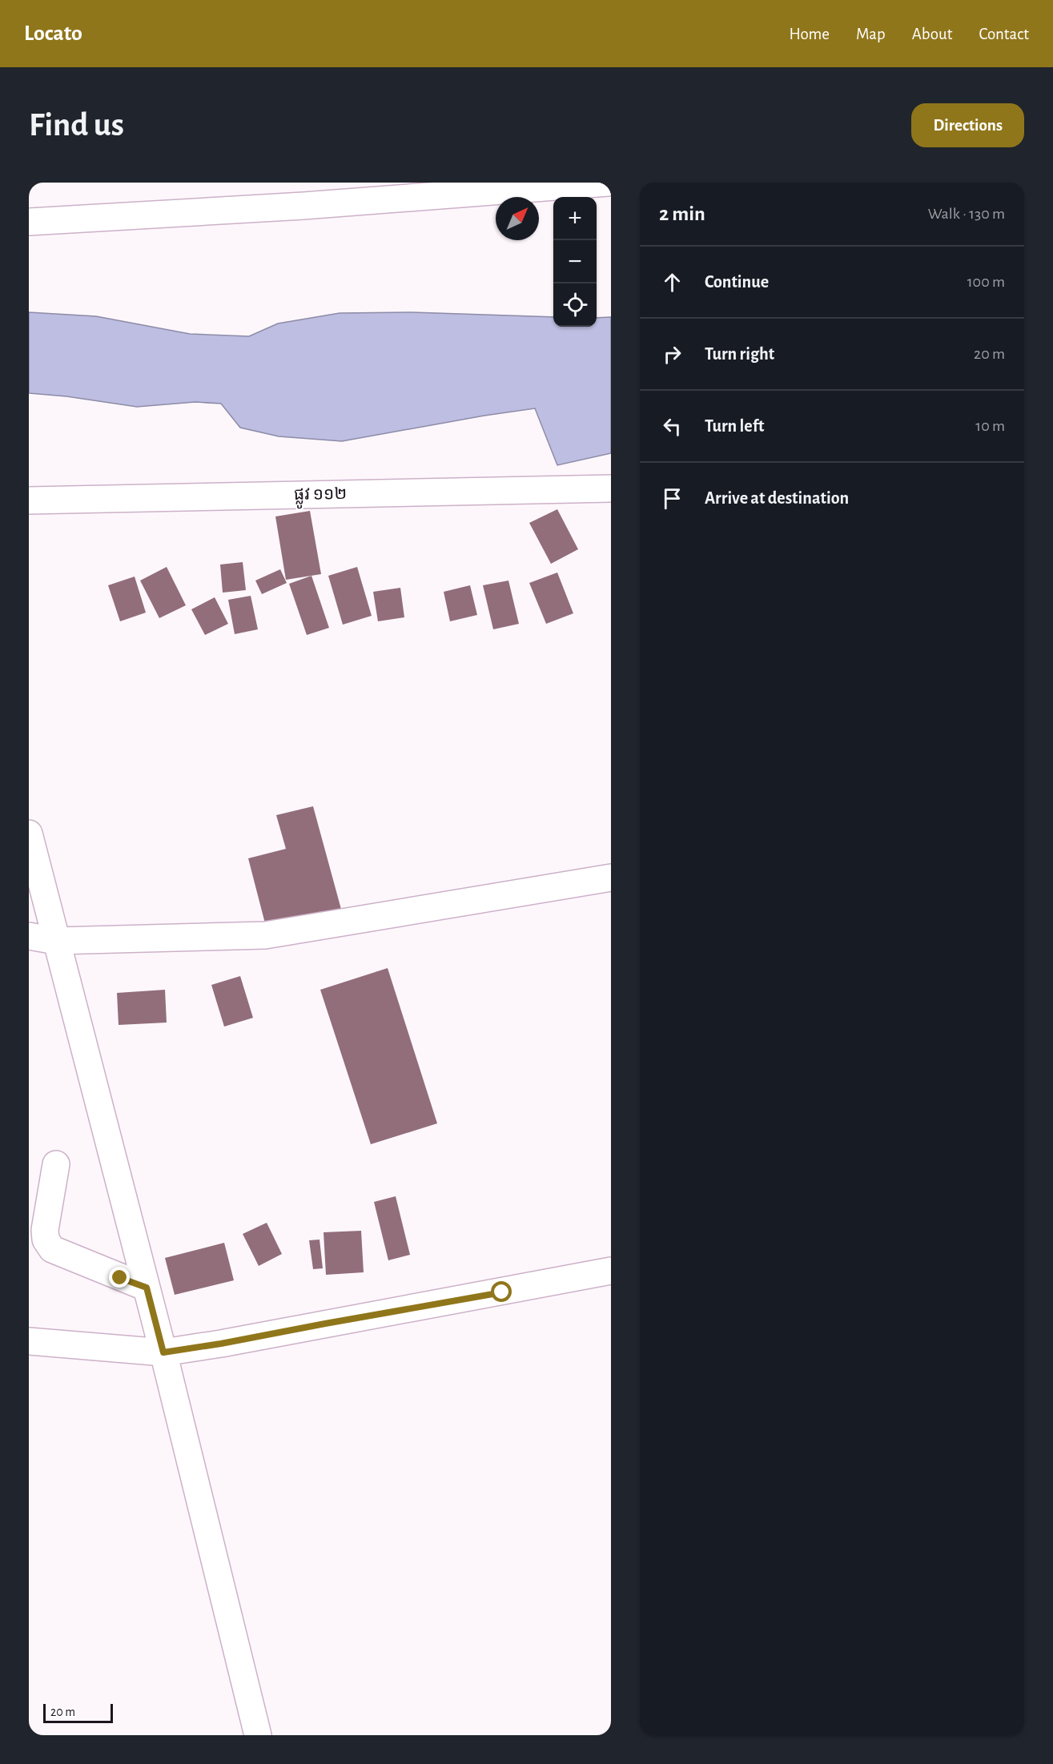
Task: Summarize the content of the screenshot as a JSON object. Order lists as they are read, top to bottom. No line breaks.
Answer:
{"streets":{"street":["ផ្លូវ ១១២"]},"scale_bar":"20 m","north":"top right","page":{"header":"Locato","nav":["Home","Map","About","Contact"],"buttons":"Directions","title":"Find us","heading":["2 min","Walk · 130 m"],"map_buttons":["+","−"],"list":[["Continue","100 m"],["Turn right","20 m"],["Turn left","10 m"],"Arrive at destination"],"scale":"20 m"}}
